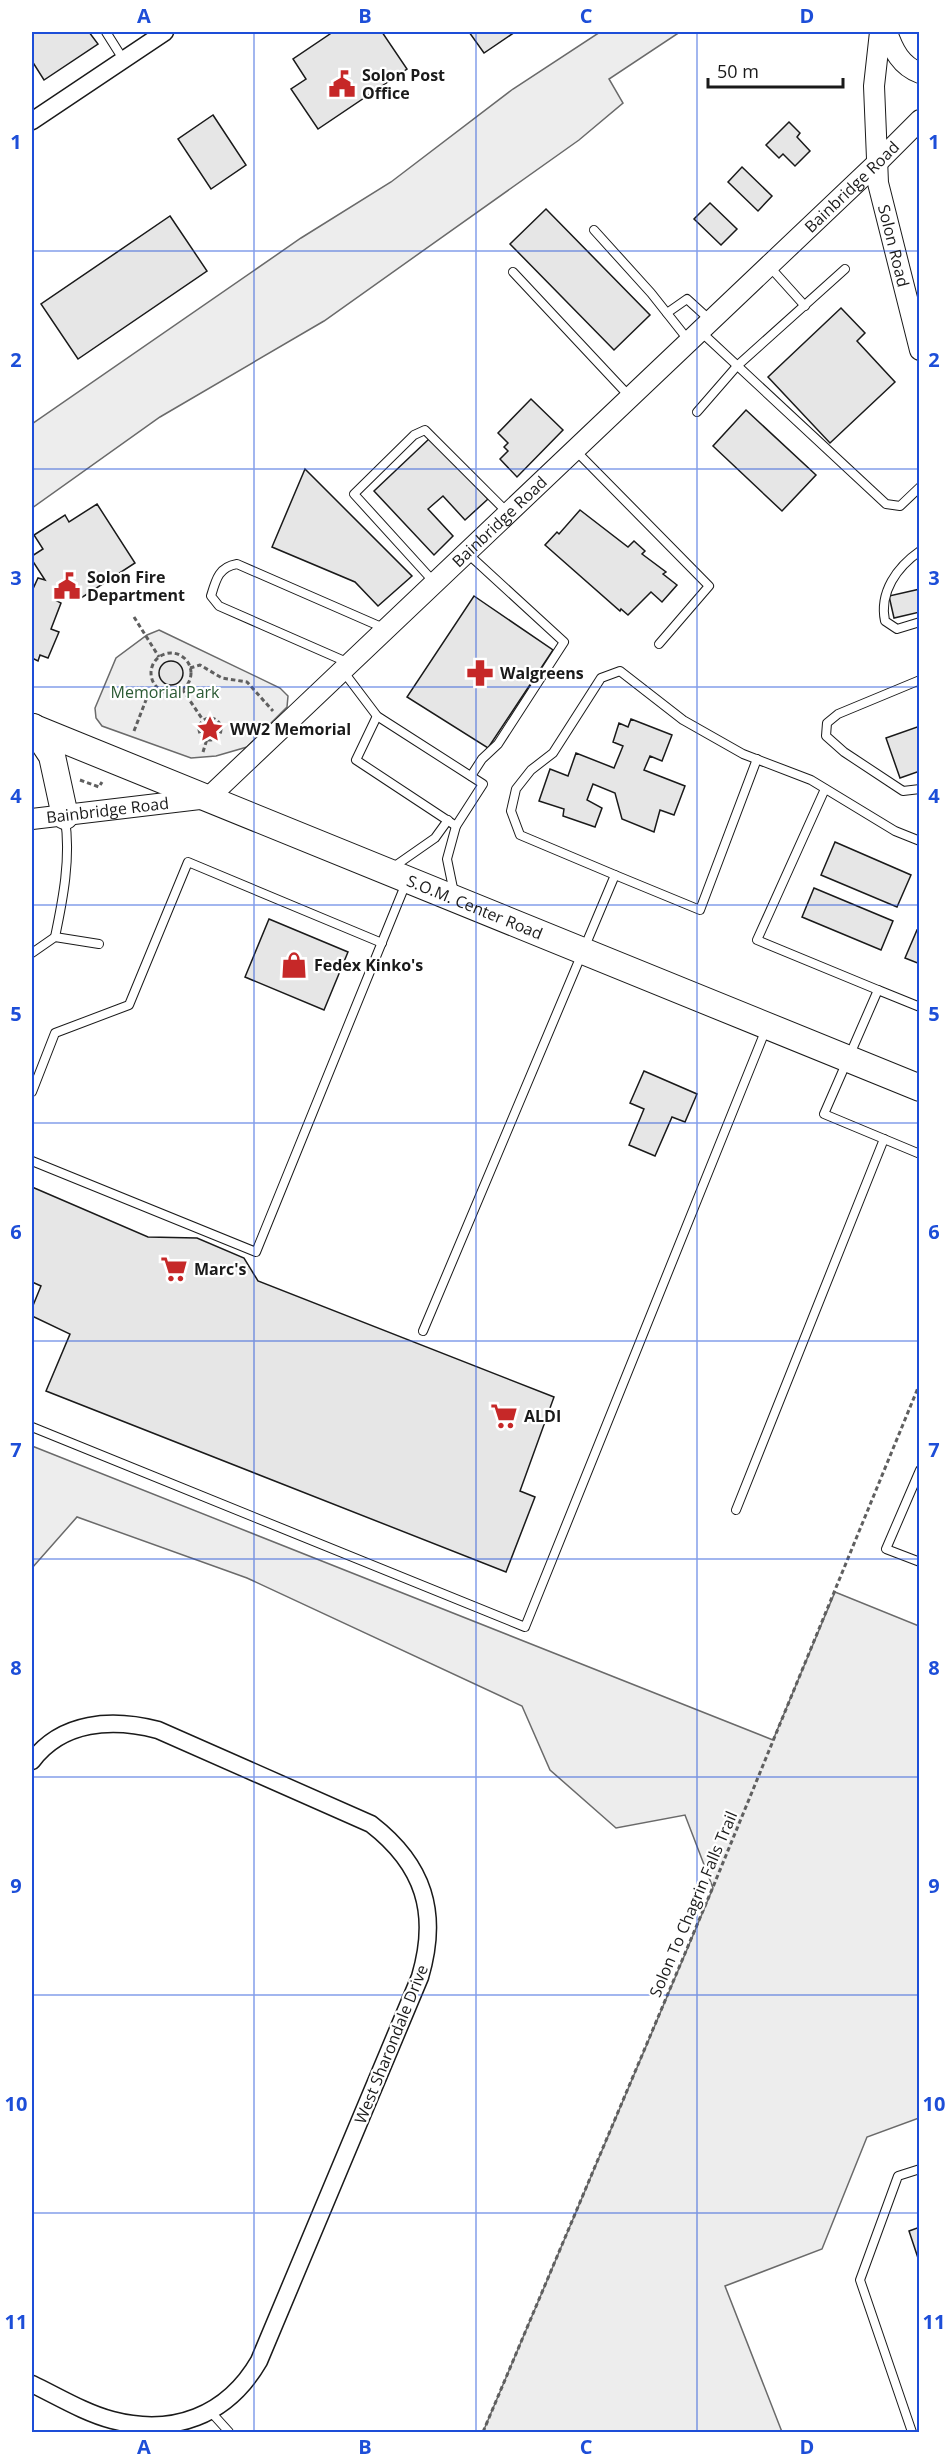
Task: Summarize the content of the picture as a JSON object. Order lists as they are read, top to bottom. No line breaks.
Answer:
{"streets":{"main road":["S.O.M. Center Road"],"street":["Bainbridge Road","Solon Road","West Sharondale Drive"],"path":["Solon To Chagrin Falls Trail"]},"crossings":[["Bainbridge Road","Solon Road"],["Bainbridge Road","S.O.M. Center Road"]],"parks":["Memorial Park"],"places":{"public building":["Solon Post Office","Solon Fire Department"],"pharmacy":["Walgreens"],"place":["WW2 Memorial"],"shop":["Fedex Kinko's"],"supermarket":["Marc's","ALDI"]},"scale_bar":"50 m","grid":{"columns":["A","B","C","D"],"rows":["1","2","3","4","5","6","7","8","9","10","11"]}}
